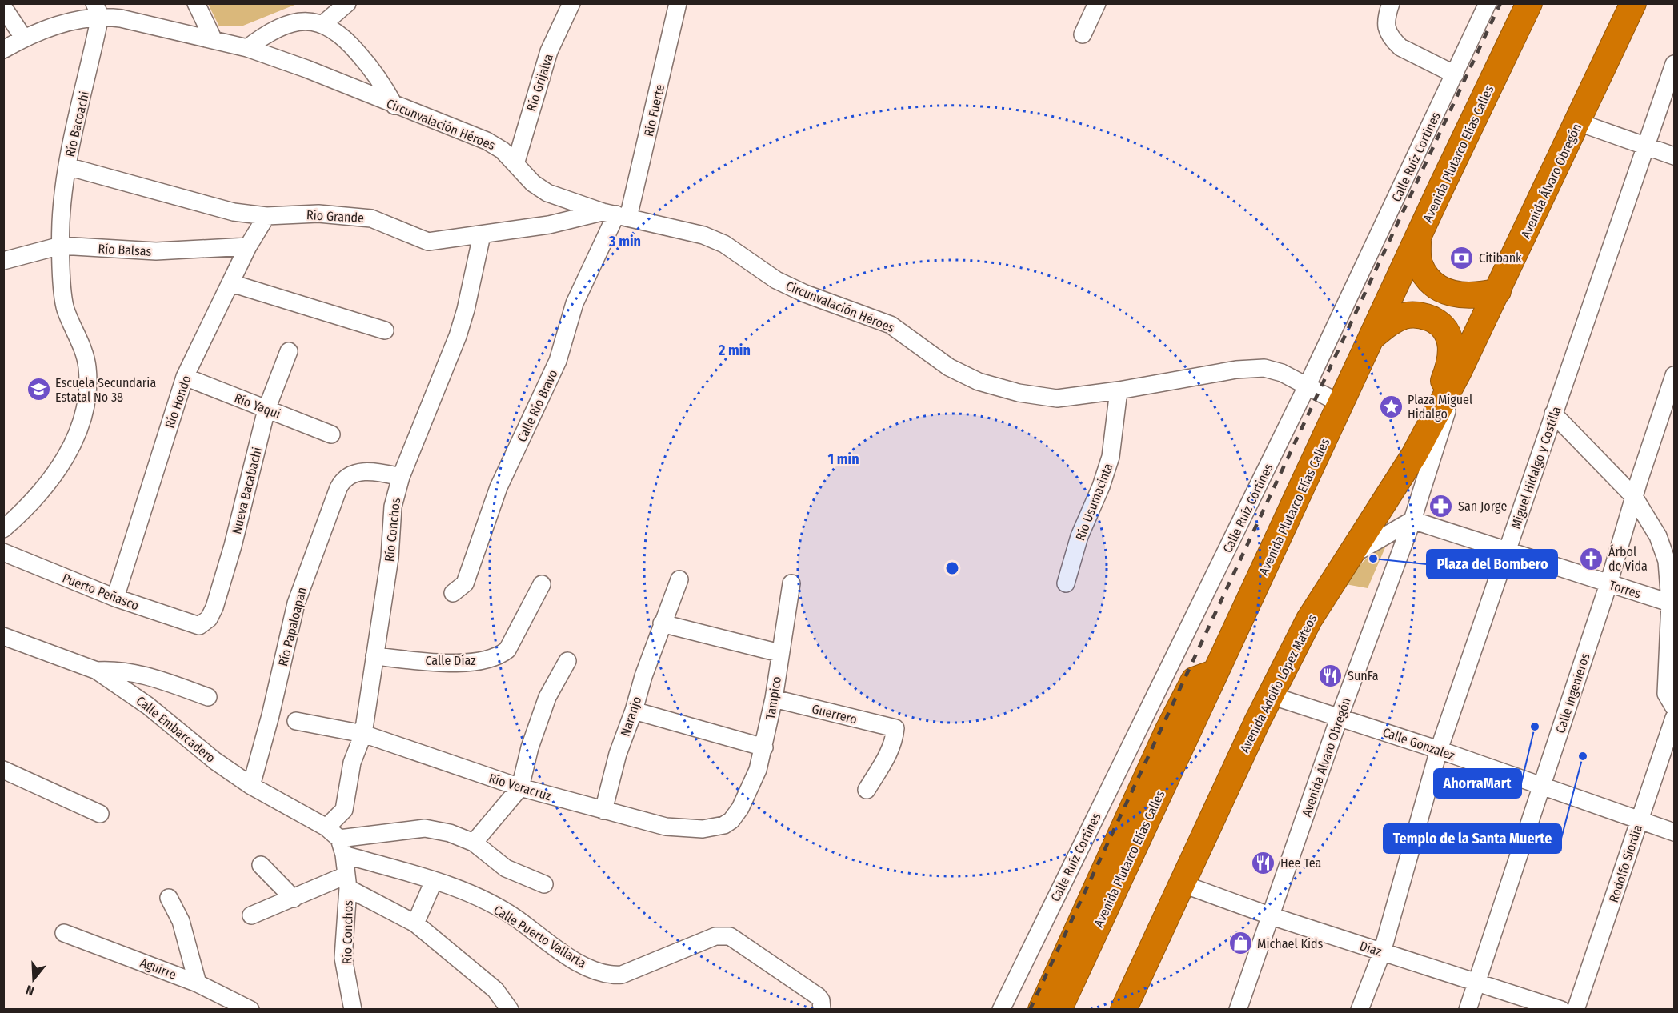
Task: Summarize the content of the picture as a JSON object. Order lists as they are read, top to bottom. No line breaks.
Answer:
{"streets":{"highway":["Avenida Plutarco Elías Calles","Avenida Álvaro Obregón","Avenida Adolfo López Mateos"],"street":["Río Grijalva","Río Fuerte","Río Bacoachi","Circunvalación Héroes","Calle Ruíz Cortines","Río Grande","Río Balsas","Río Hondo","Río Yaqui","Calle Río Bravo","Miguel Hidalgo y Costilla","Nueva Bacabachi","Río Usumacinta","Río Conchos","Torres","Puerto Peñasco","Río Papaloapan","Calle Díaz","Calle Ingenieros","Tampico","Guerrero","Naranjo","Calle Embarcadero","Calle Gonzalez","Río Veracruz","Rodolfo Siordia","Calle Puerto Vallarta","Díaz","Aguirre"]},"crossings":[["Río Grijalva","Circunvalación Héroes"],["Río Fuerte","Circunvalación Héroes"],["Río Fuerte","Río Grande"],["Río Fuerte","Calle Río Bravo"],["Río Bacoachi","Circunvalación Héroes"],["Río Bacoachi","Río Grande"],["Río Bacoachi","Río Balsas"],["Circunvalación Héroes","Avenida Plutarco Elías Calles"],["Circunvalación Héroes","Calle Ruíz Cortines"],["Circunvalación Héroes","Río Grande"],["Circunvalación Héroes","Calle Río Bravo"],["Circunvalación Héroes","Río Usumacinta"],["Avenida Álvaro Obregón","Torres"],["Avenida Álvaro Obregón","Avenida Adolfo López Mateos"],["Avenida Álvaro Obregón","Calle Gonzalez"],["Avenida Álvaro Obregón","Díaz"],["Río Grande","Río Hondo"],["Río Grande","Calle Río Bravo"],["Río Grande","Río Conchos"],["Río Balsas","Río Hondo"],["Río Hondo","Río Yaqui"],["Río Hondo","Puerto Peñasco"],["Río Yaqui","Nueva Bacabachi"],["Miguel Hidalgo y Costilla","Torres"],["Miguel Hidalgo y Costilla","Calle Gonzalez"],["Miguel Hidalgo y Costilla","Díaz"],["Nueva Bacabachi","Puerto Peñasco"],["Río Conchos","Río Papaloapan"],["Río Conchos","Calle Díaz"],["Río Conchos","Calle Embarcadero"],["Río Conchos","Río Veracruz"],["Río Conchos","Calle Puerto Vallarta"],["Torres","Calle Ingenieros"],["Río Papaloapan","Calle Embarcadero"],["Avenida Adolfo López Mateos","Calle Gonzalez"],["Avenida Adolfo López Mateos","Díaz"],["Calle Ingenieros","Calle Gonzalez"],["Calle Ingenieros","Díaz"],["Tampico","Guerrero"],["Tampico","Río Veracruz"],["Naranjo","Río Veracruz"],["Calle Embarcadero","Calle Puerto Vallarta"],["Calle Gonzalez","Rodolfo Siordia"]],"places":{"bank":["Citibank"],"school or university":["Escuela Secundaria Estatal No 38"],"place":["Plaza Miguel Hidalgo"],"pharmacy":["San Jorge"],"other":["Plaza del Bombero","AhorraMart","Templo de la Santa Muerte"],"church":["Árbol de Vida"],"restaurant":["SunFa","Hee Tea"],"shop":["Michael Kids"]},"north":"bottom","rings":["3 min","2 min","1 min"]}
